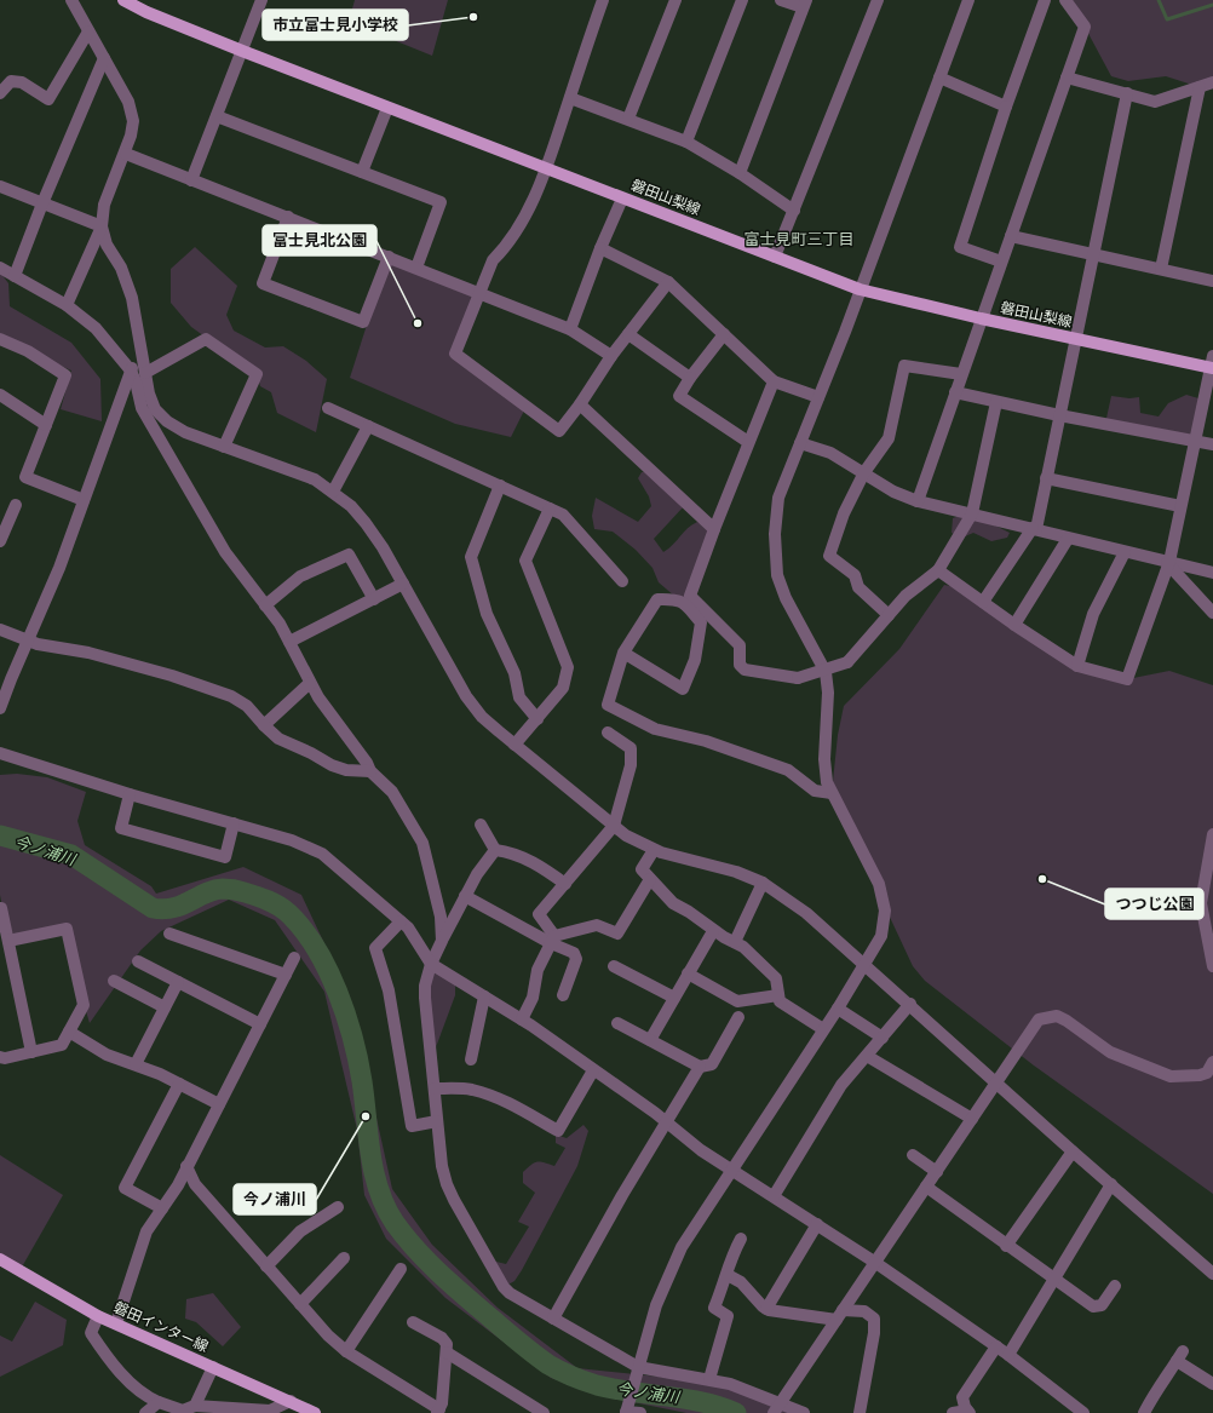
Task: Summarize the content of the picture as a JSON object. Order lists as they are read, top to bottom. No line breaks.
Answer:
{"streets":{"main road":["磐田山梨線","磐田インター線"]},"districts":["富士見町三丁目"],"water":["今ノ浦川"],"places":["市立富士見小学校","富士見北公園","つつじ公園","今ノ浦川"]}
